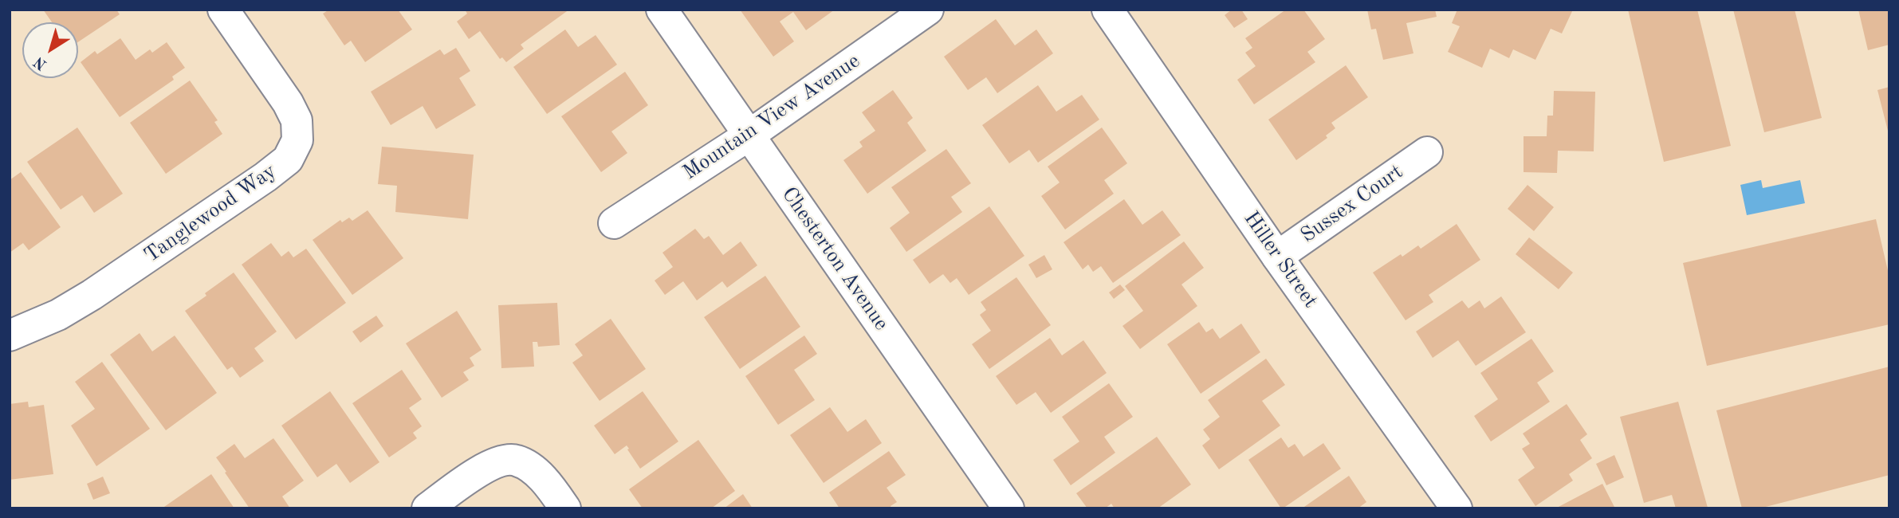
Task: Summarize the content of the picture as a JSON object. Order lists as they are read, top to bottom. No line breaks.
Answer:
{"streets":{"street":["Mountain View Avenue","Sussex Court","Tanglewood Way","Chesterton Avenue","Hiller Street"]},"crossings":[["Mountain View Avenue","Chesterton Avenue"],["Sussex Court","Hiller Street"]],"north":"bottom left"}
